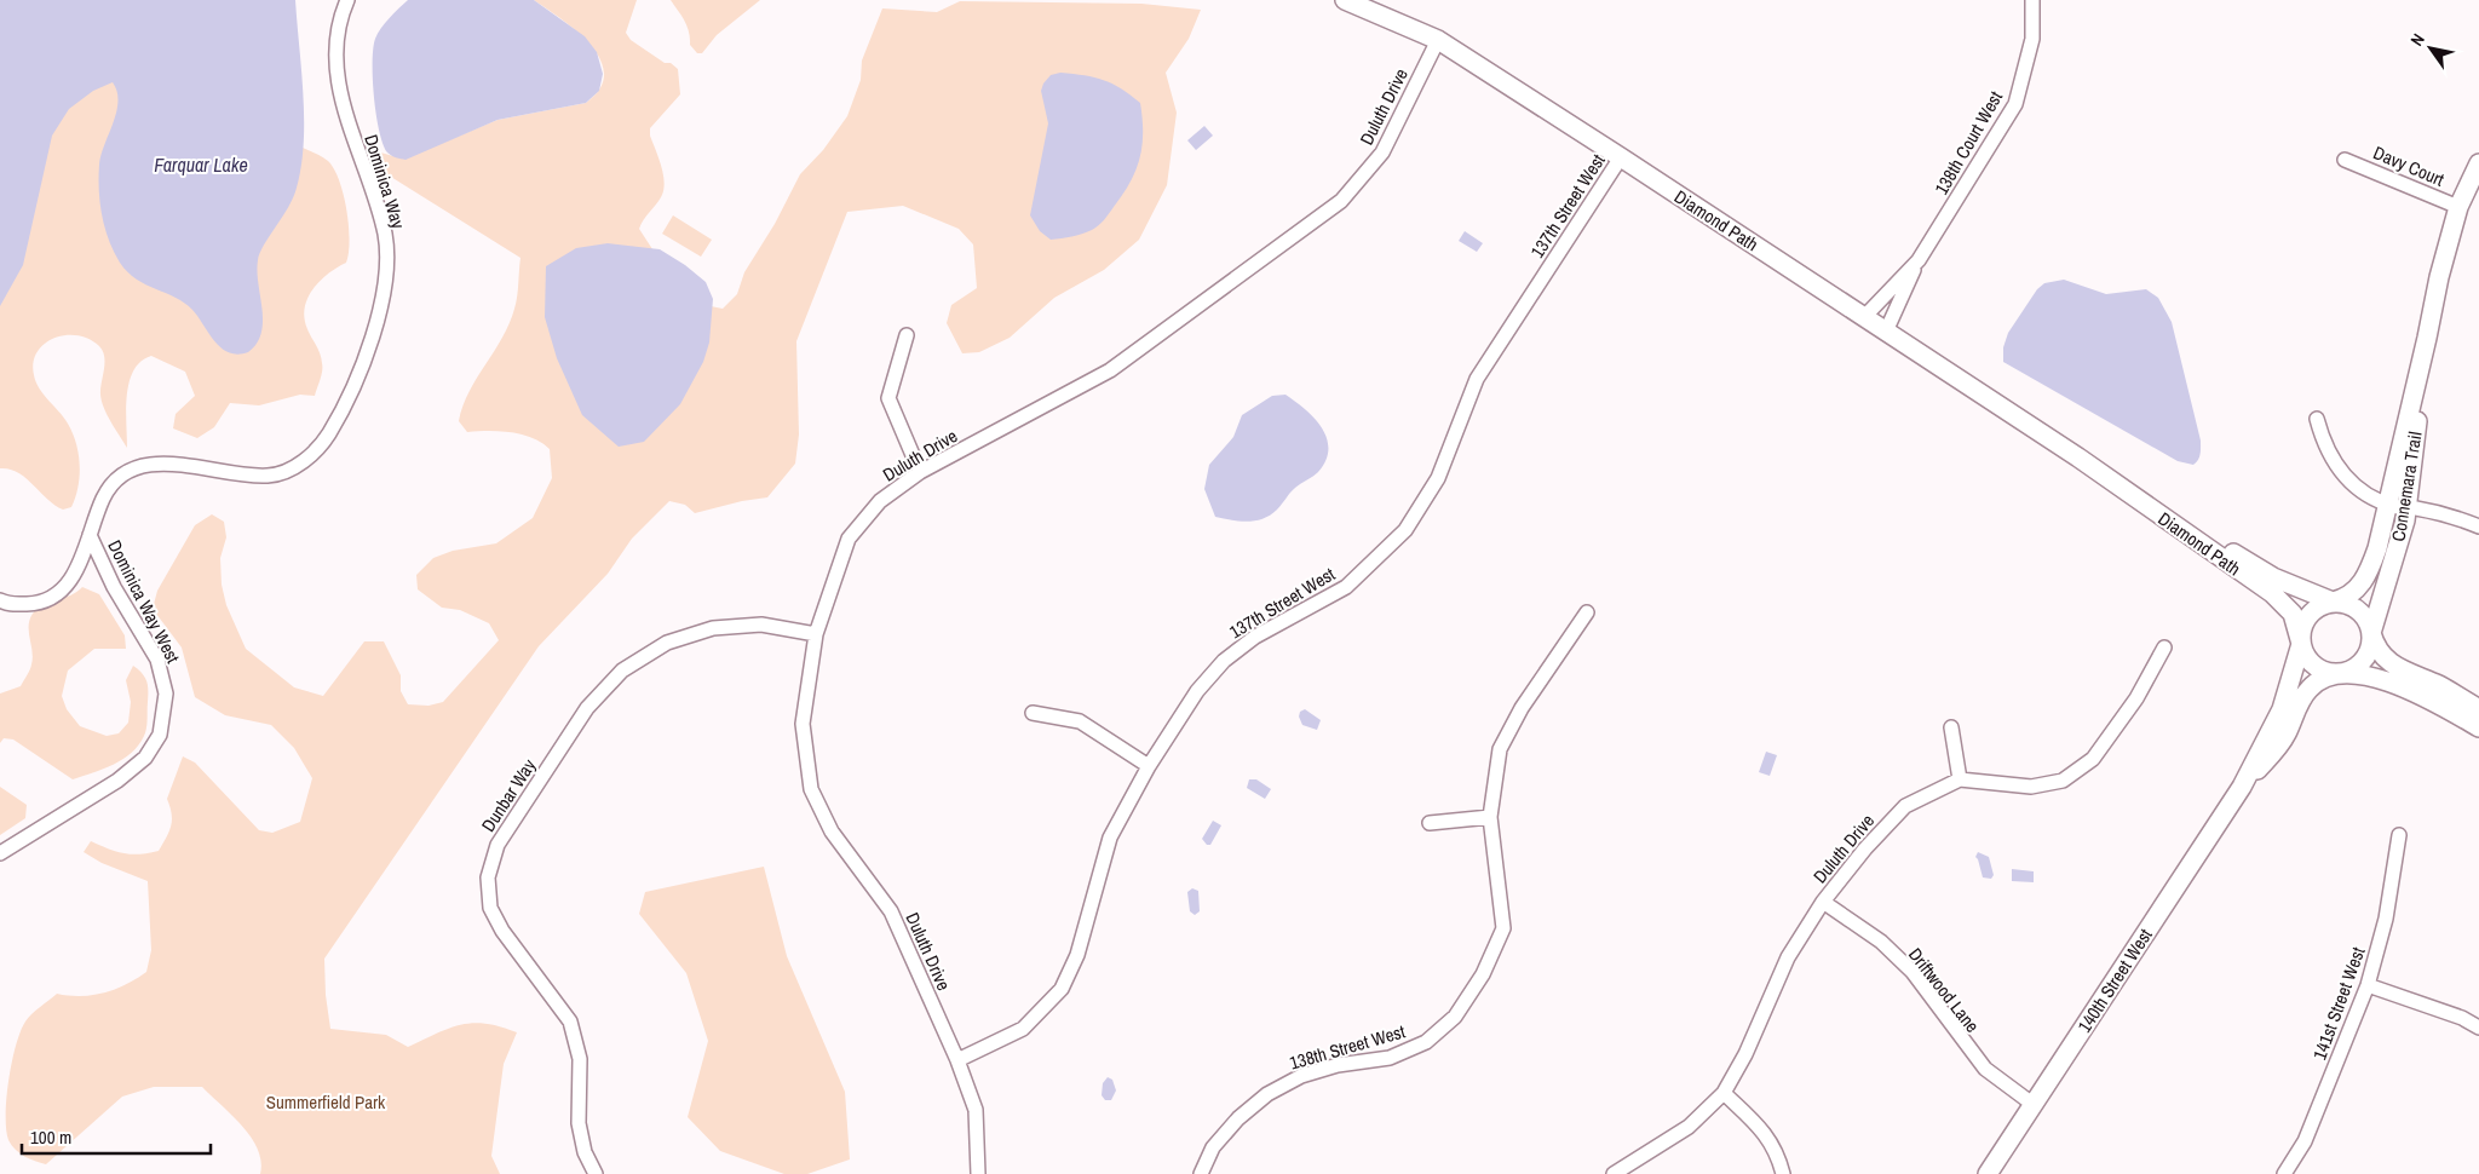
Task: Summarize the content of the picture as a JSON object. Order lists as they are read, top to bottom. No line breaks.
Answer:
{"streets":{"street":["Duluth Drive","138th Court West","Davy Court","Dominica Way","137th Street West","Diamond Path","Connemara Trail","Dominica Way West","Dunbar Way","140th Street West","Driftwood Lane","141st Street West","138th Street West"]},"crossings":[["Duluth Drive","137th Street West"],["Duluth Drive","Diamond Path"],["Duluth Drive","Dunbar Way"],["Duluth Drive","Driftwood Lane"],["138th Court West","Diamond Path"],["Davy Court","Connemara Trail"],["Dominica Way","Dominica Way West"],["137th Street West","Diamond Path"],["Diamond Path","Connemara Trail"],["Diamond Path","140th Street West"],["Connemara Trail","140th Street West"],["140th Street West","Driftwood Lane"]],"water":["Farquar Lake"],"parks":["Summerfield Park"],"scale_bar":"100 m","north":"top left"}
